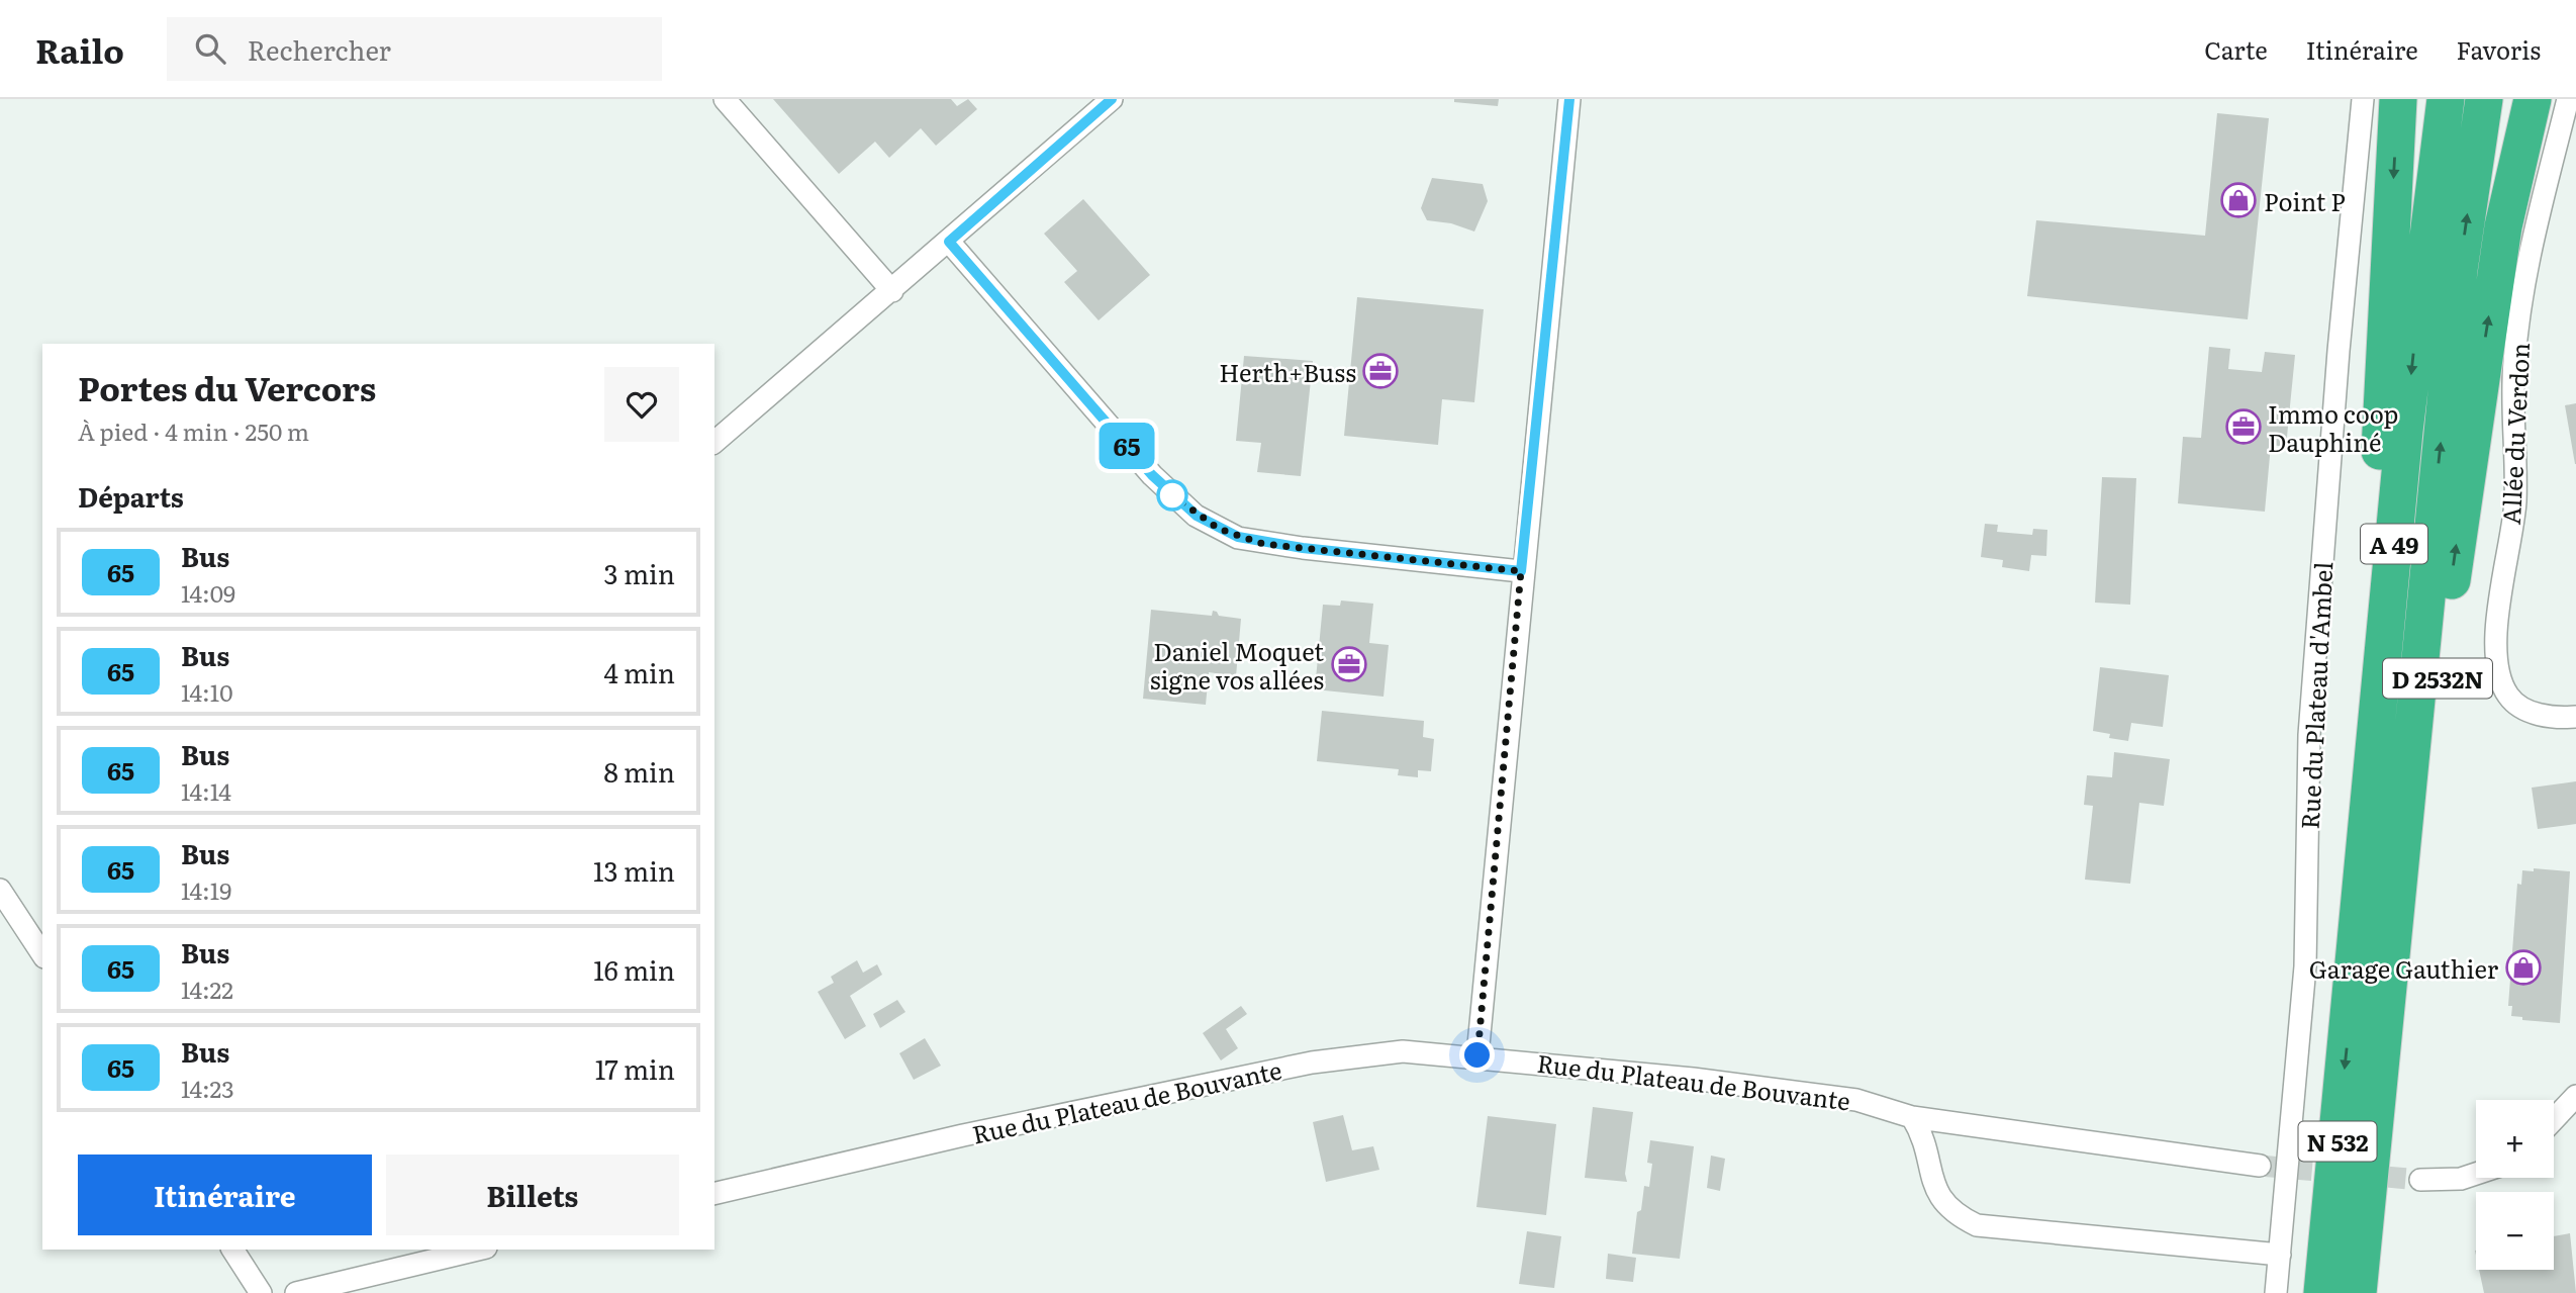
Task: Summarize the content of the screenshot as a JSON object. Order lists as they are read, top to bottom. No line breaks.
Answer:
{"streets":{"highway":["A 49","D 2532N","N 532"],"street":["Allée du Verdon","Rue du Plateau d'Ambel","Rue du Plateau de Bouvante"]},"crossings":[["A 49","D 2532N"],["A 49","N 532"],["D 2532N","N 532"]],"places":{"shop":["Point P","Garage Gauthier"],"office":["Herth+Buss","Immo coop Dauphiné","Daniel Moquet signe vos allées"]},"lines":["bus line 65"],"page":{"header":"Railo","search":"Rechercher","nav":["Carte","Itinéraire","Favoris"],"on_map":"65","heading":[["Portes du Vercors","À pied · 4 min · 250 m"],"Départs"],"list":[{"mark":"65","name":"Bus","note":"14:09","value":"3 min"},{"mark":"65","name":"Bus","note":"14:10","value":"4 min"},{"mark":"65","name":"Bus","note":"14:14","value":"8 min"},{"mark":"65","name":"Bus","note":"14:19","value":"13 min"},{"mark":"65","name":"Bus","note":"14:22","value":"16 min"},{"mark":"65","name":"Bus","note":"14:23","value":"17 min"}],"map_buttons":["+","−"],"buttons":["Itinéraire","Billets"]}}
